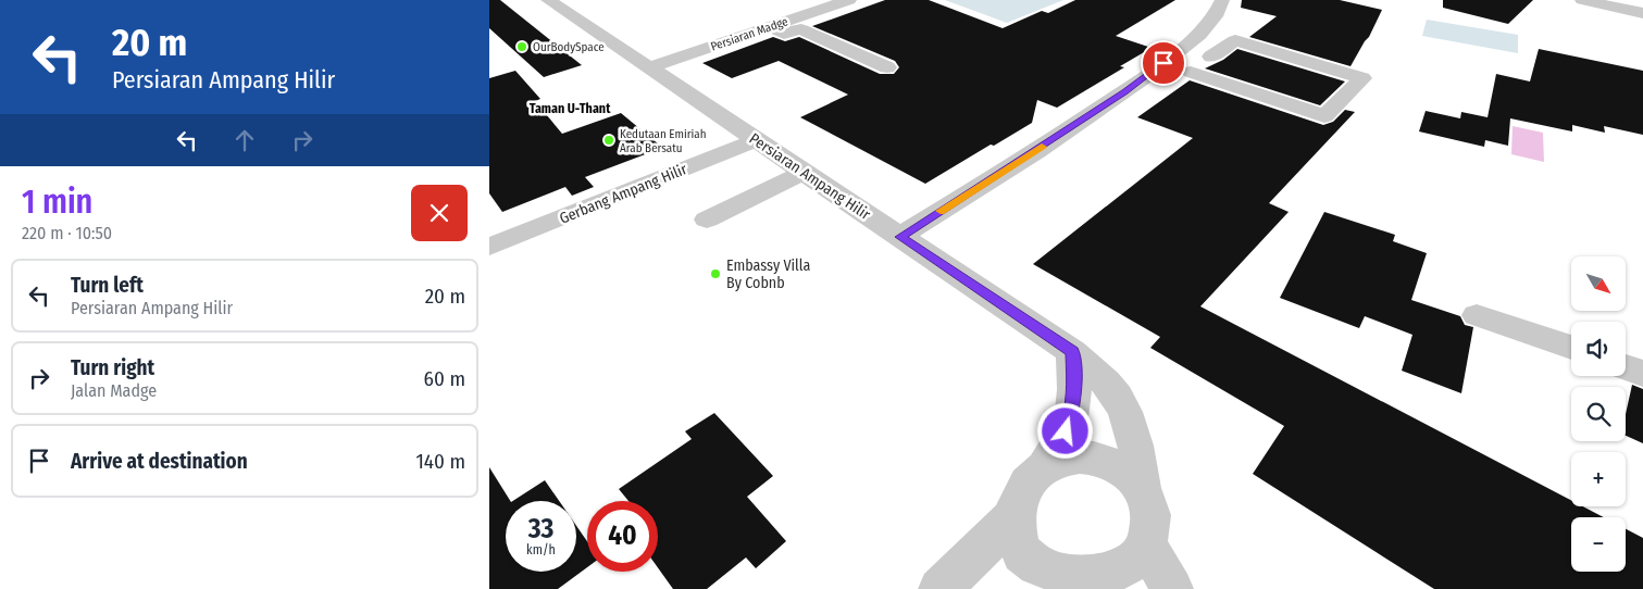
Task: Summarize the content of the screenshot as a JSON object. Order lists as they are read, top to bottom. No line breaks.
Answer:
{"streets":{"street":["Persiaran Madge","Persiaran Ampang Hilir","Gerbang Ampang Hilir"]},"crossings":[["Persiaran Madge","Persiaran Ampang Hilir"],["Persiaran Ampang Hilir","Gerbang Ampang Hilir"]],"districts":["Taman U-Thant"],"places":["OurBodySpace","Kedutaan Emiriah Arab Bersatu","Embassy Villa By Cobnb"],"north":"bottom right","page":{"turn":["20 m","Persiaran Ampang Hilir"],"heading":["1 min","220 m · 10:50"],"map_buttons":["+","−"],"list":[{"name":"Turn left","note":"Persiaran Ampang Hilir","value":"20 m"},{"name":"Turn right","note":"Jalan Madge","value":"60 m"},{"name":"Arrive at destination","value":"140 m"}],"speed":"33 km/h","limit":"40"}}
